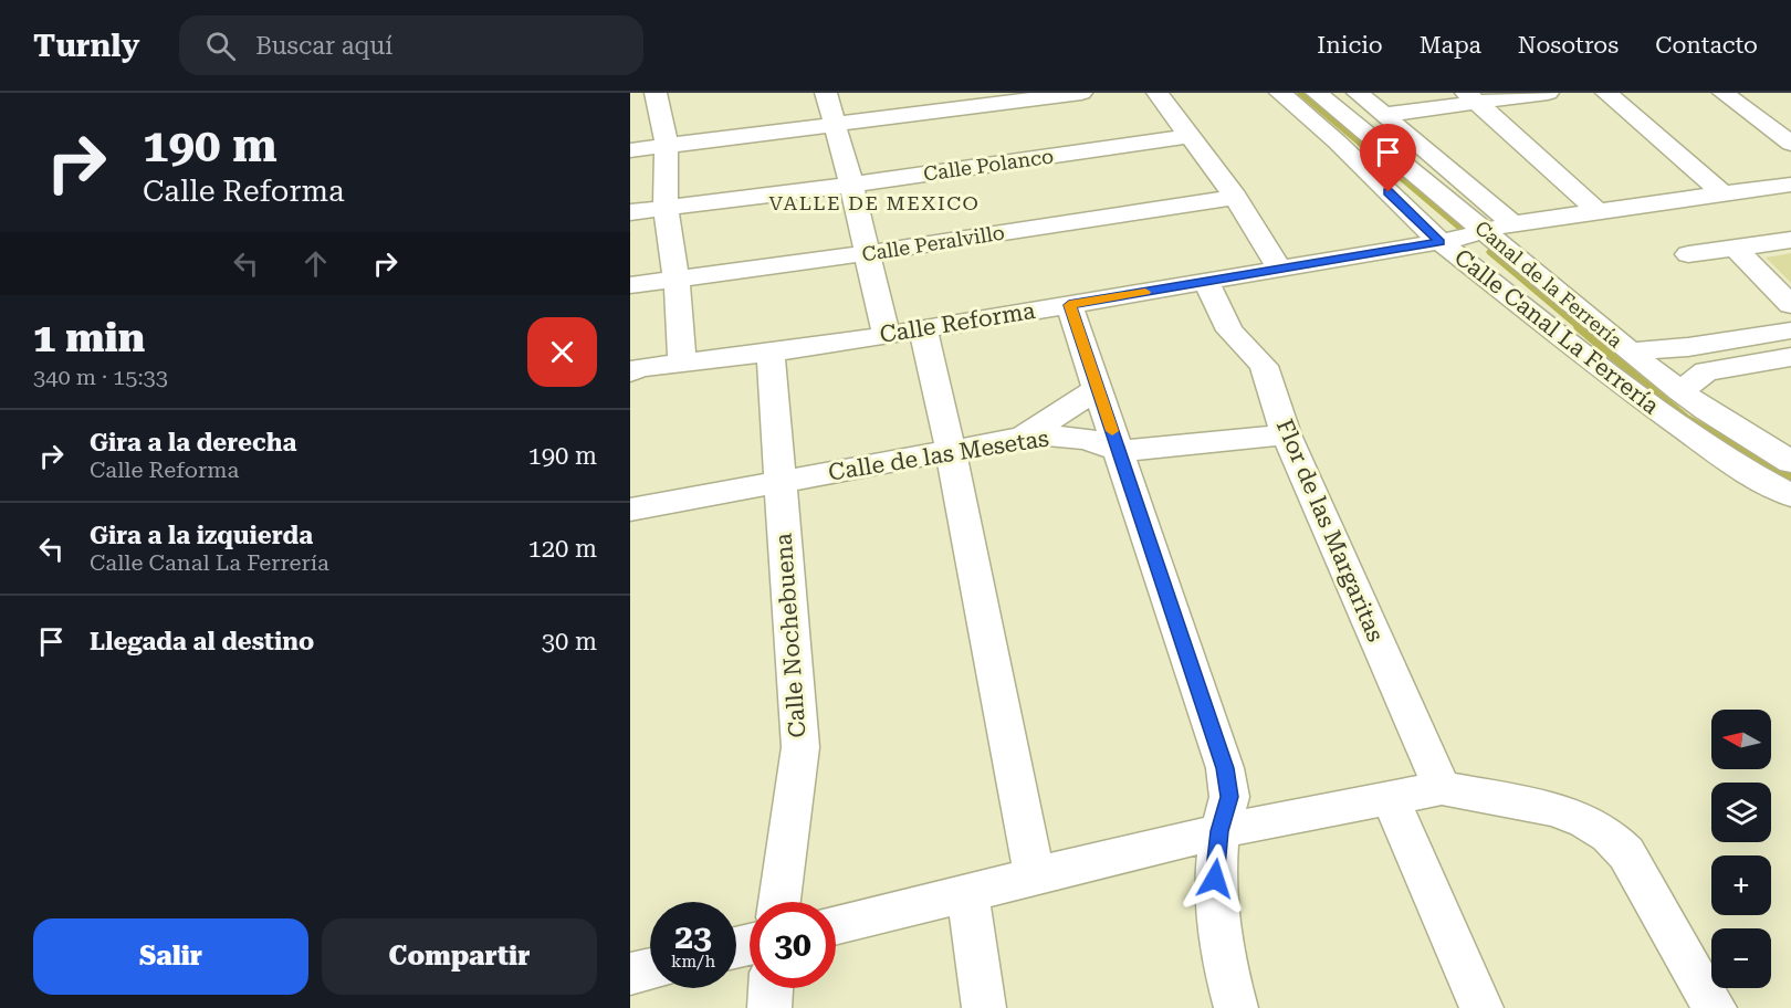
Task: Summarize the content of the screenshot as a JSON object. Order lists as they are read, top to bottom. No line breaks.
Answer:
{"streets":{"street":["Calle Polanco","Calle Peralvillo","Canal de la Ferrería","Calle Reforma","Calle Canal La Ferrería","Calle de las Mesetas","Flor de las Margaritas","Calle Nochebuena"]},"crossings":[["Canal de la Ferrería","Calle Reforma"],["Canal de la Ferrería","Calle Canal La Ferrería"],["Calle Reforma","Calle Canal La Ferrería"],["Calle Reforma","Flor de las Margaritas"],["Calle Reforma","Calle Nochebuena"],["Calle de las Mesetas","Flor de las Margaritas"],["Calle de las Mesetas","Calle Nochebuena"]],"districts":["VALLE DE MEXICO"],"north":"left","page":{"header":"Turnly","search":"Buscar aquí","nav":["Inicio","Mapa","Nosotros","Contacto"],"turn":["190 m","Calle Reforma"],"heading":["1 min","340 m · 15:33"],"list":[{"name":"Gira a la derecha","note":"Calle Reforma","value":"190 m"},{"name":"Gira a la izquierda","note":"Calle Canal La Ferrería","value":"120 m"},{"name":"Llegada al destino","value":"30 m"}],"map_buttons":["+","−"],"speed":"23 km/h","limit":"30","buttons":["Salir","Compartir"]}}
